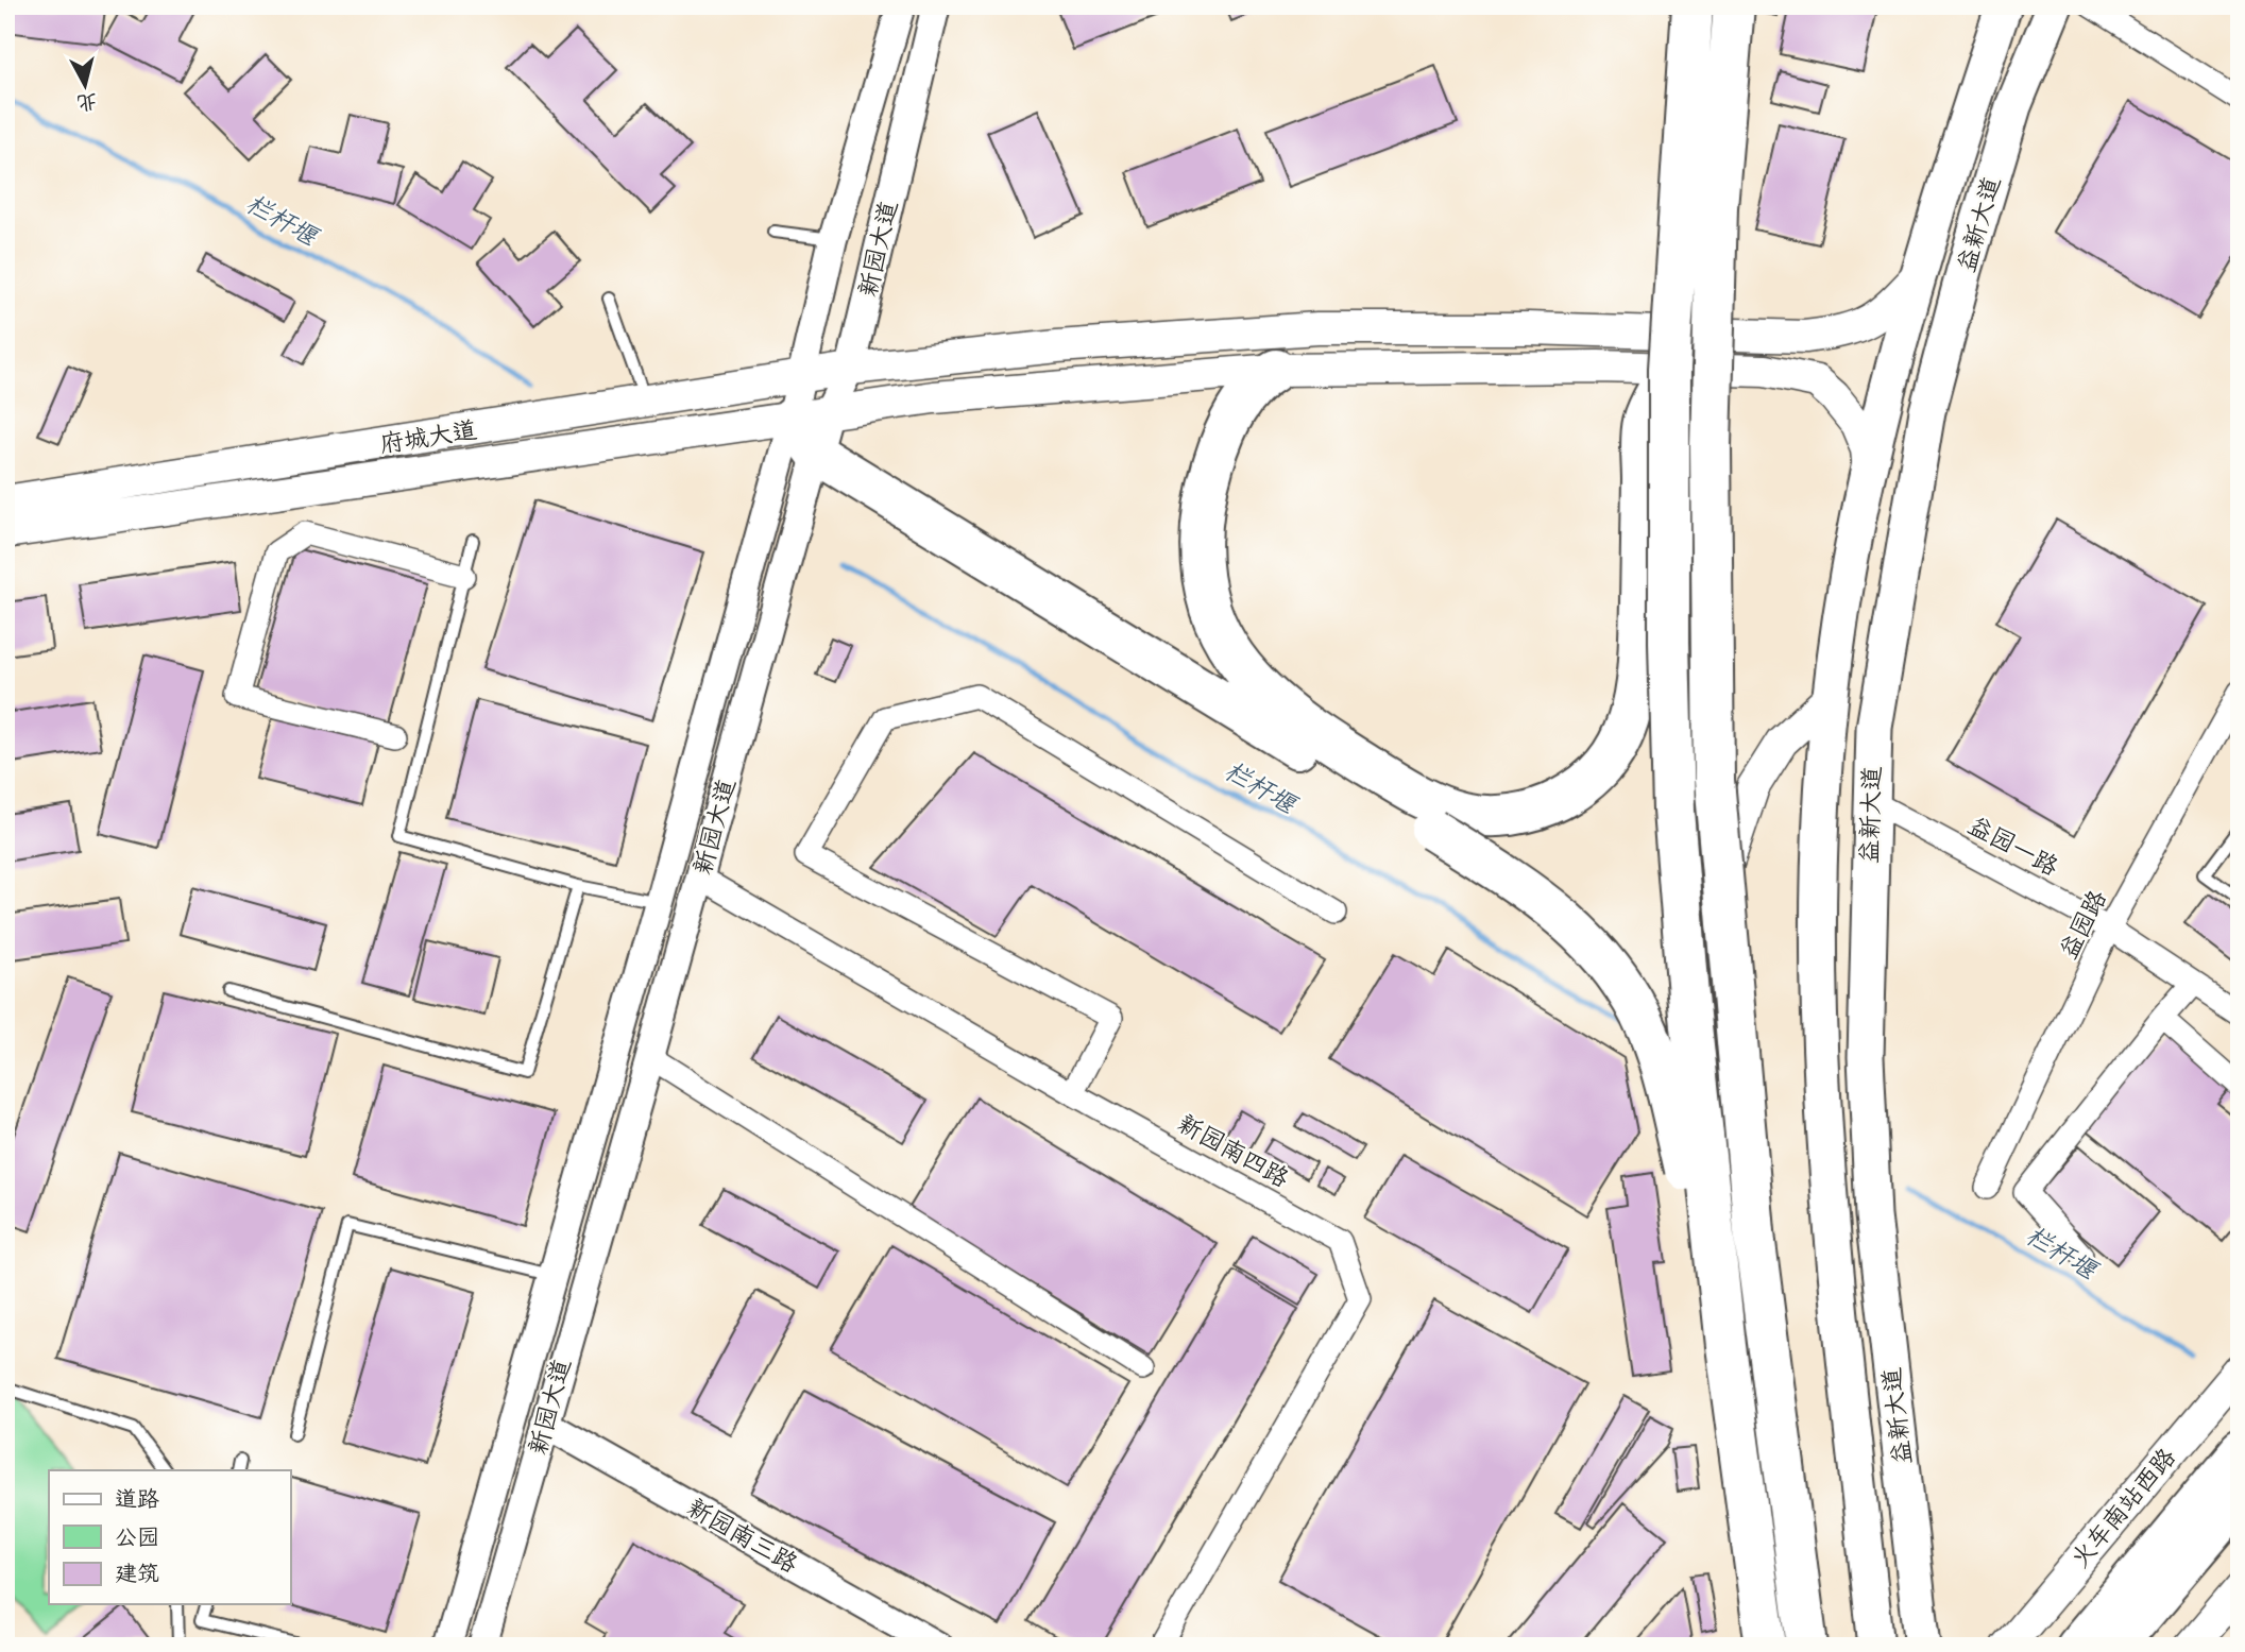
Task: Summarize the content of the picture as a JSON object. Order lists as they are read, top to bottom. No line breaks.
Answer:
{"streets":{"main road":["益新大道","府城大道","火车南站西路"],"street":["新园大道","益园一路","益园路","新园南四路","新园南三路"]},"crossings":[["益新大道","府城大道"],["益新大道","益园一路"],["新园大道","府城大道"],["新园大道","新园南四路"],["新园大道","新园南三路"],["益园一路","益园路"]],"water":["栏杆堰"],"legend":["道路","公园","建筑"],"north":"bottom"}
